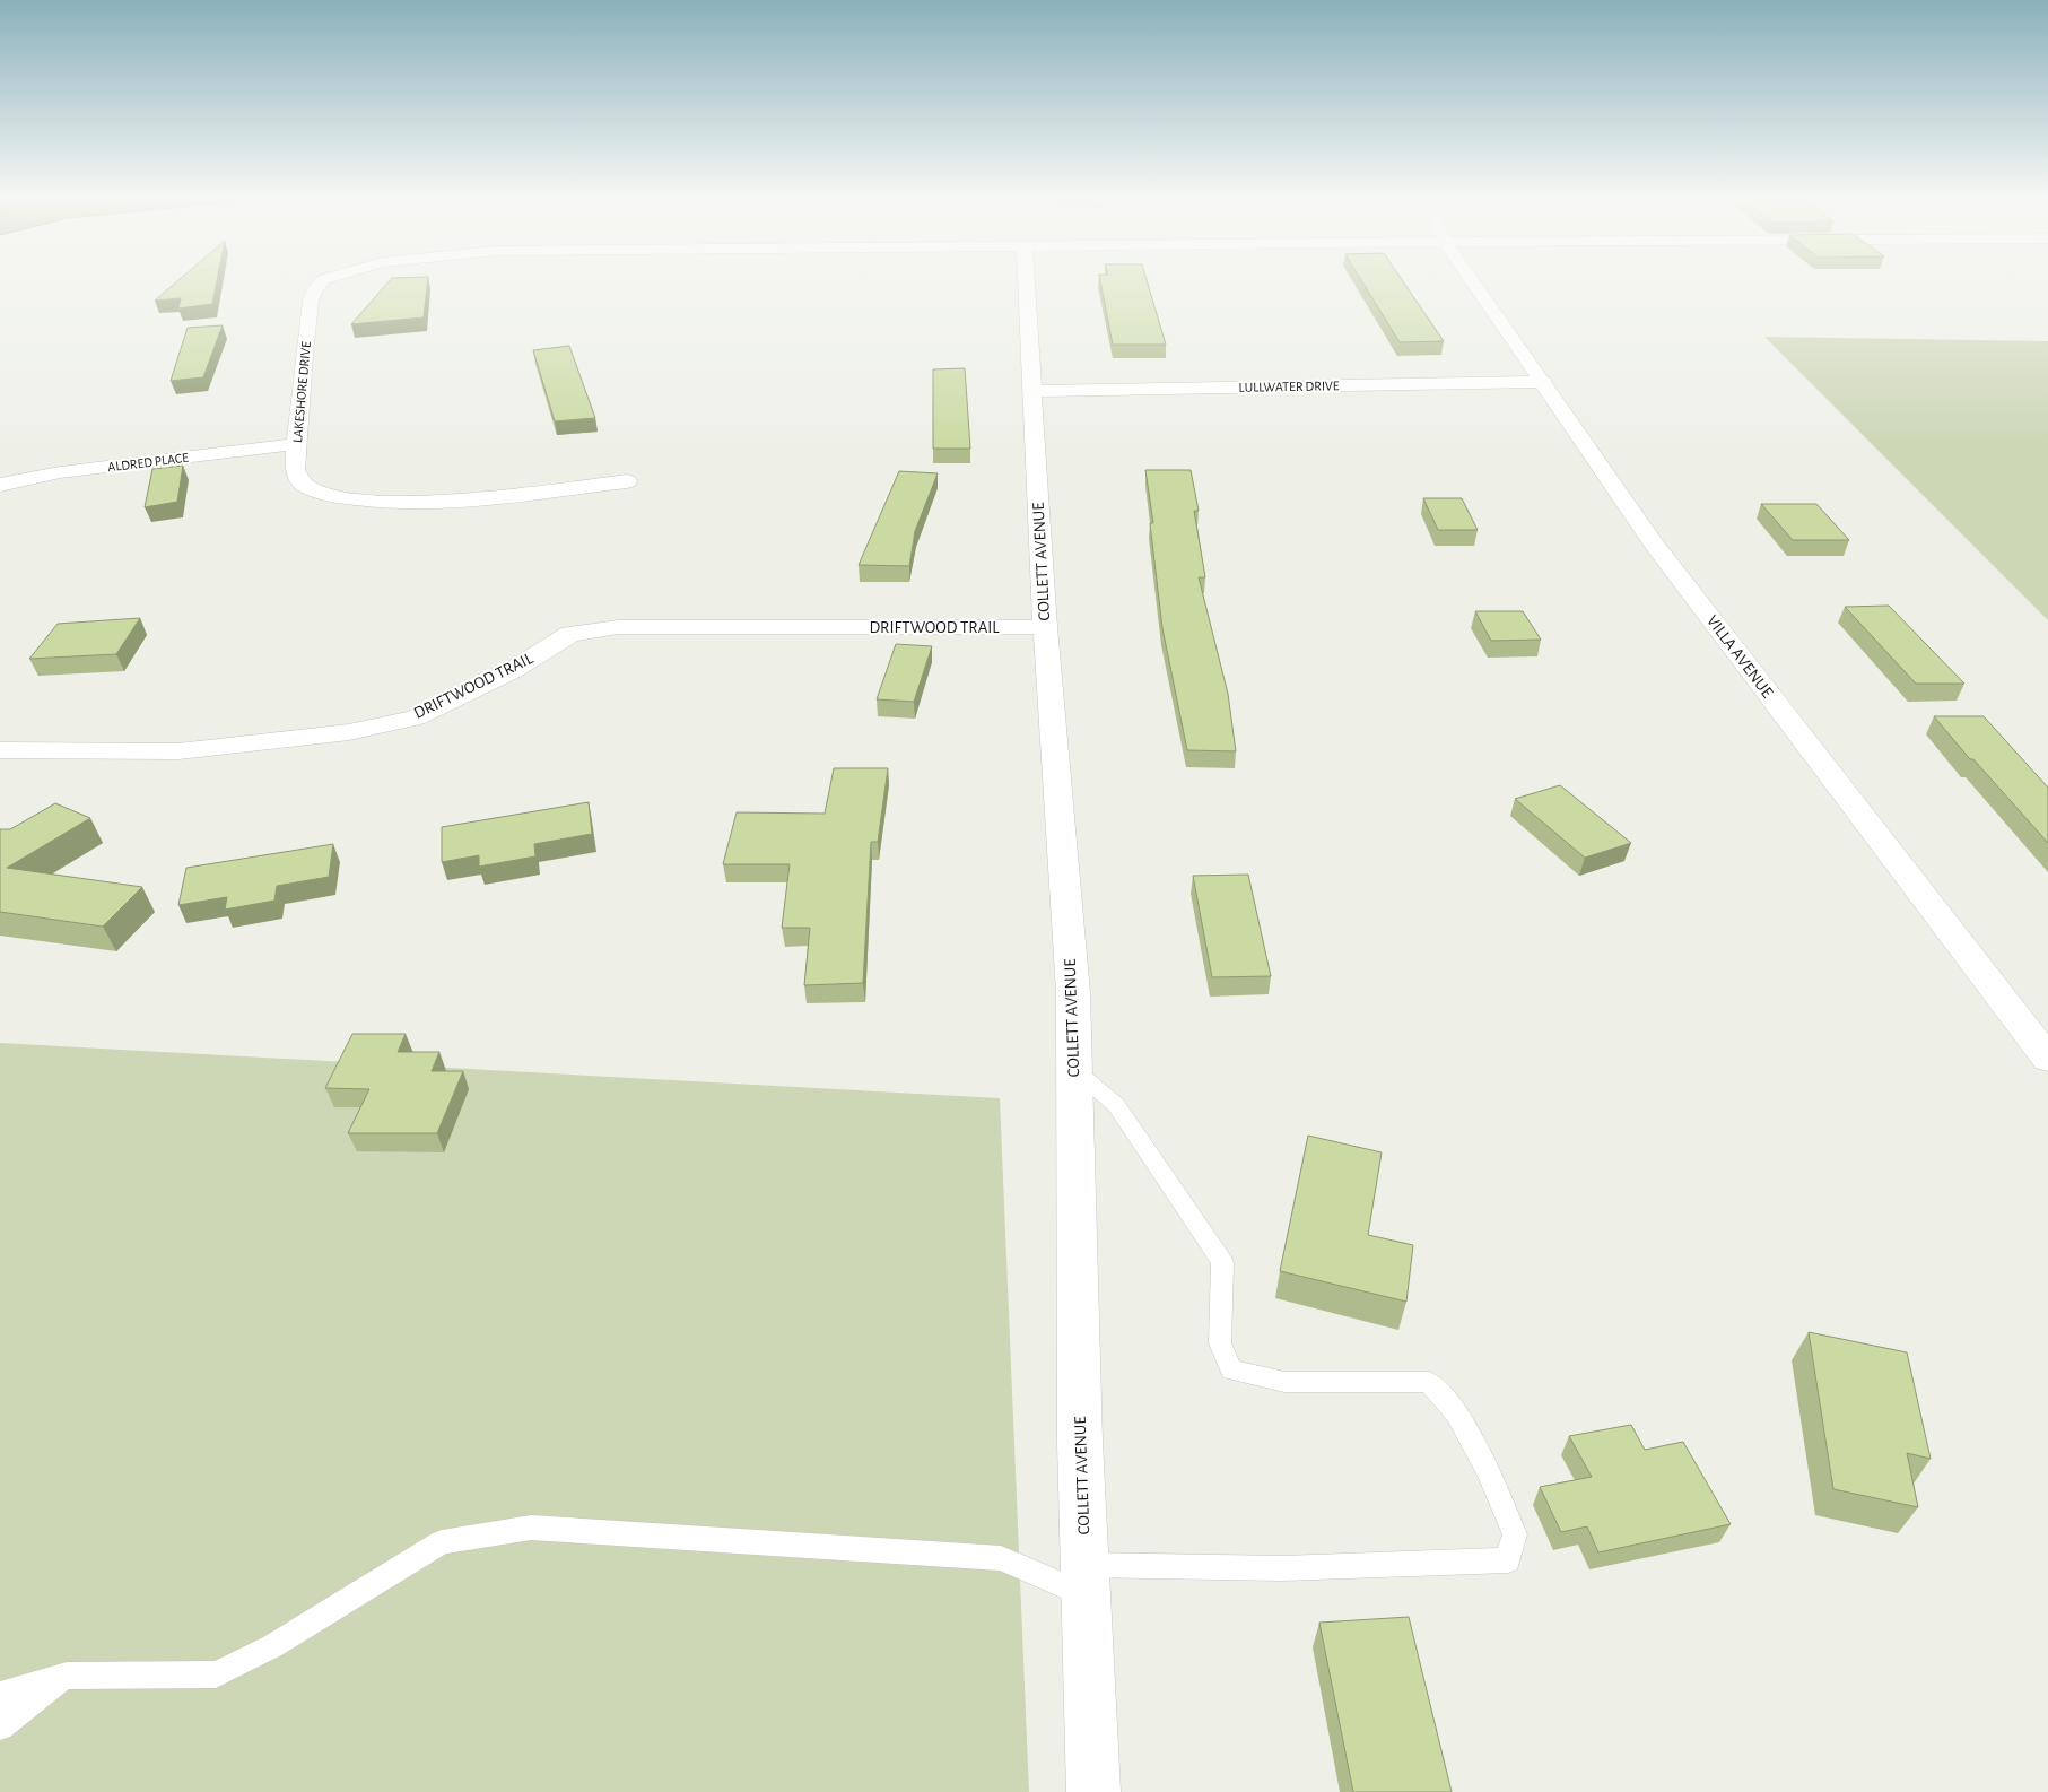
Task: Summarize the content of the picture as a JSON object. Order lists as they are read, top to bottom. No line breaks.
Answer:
{"streets":{"street":["LULLWATER DRIVE","LAKESHORE DRIVE","ALDRED PLACE","COLLETT AVENUE","DRIFTWOOD TRAIL","VILLA AVENUE"]},"crossings":[["LULLWATER DRIVE","COLLETT AVENUE"],["LULLWATER DRIVE","VILLA AVENUE"],["LAKESHORE DRIVE","ALDRED PLACE"],["COLLETT AVENUE","DRIFTWOOD TRAIL"]]}
